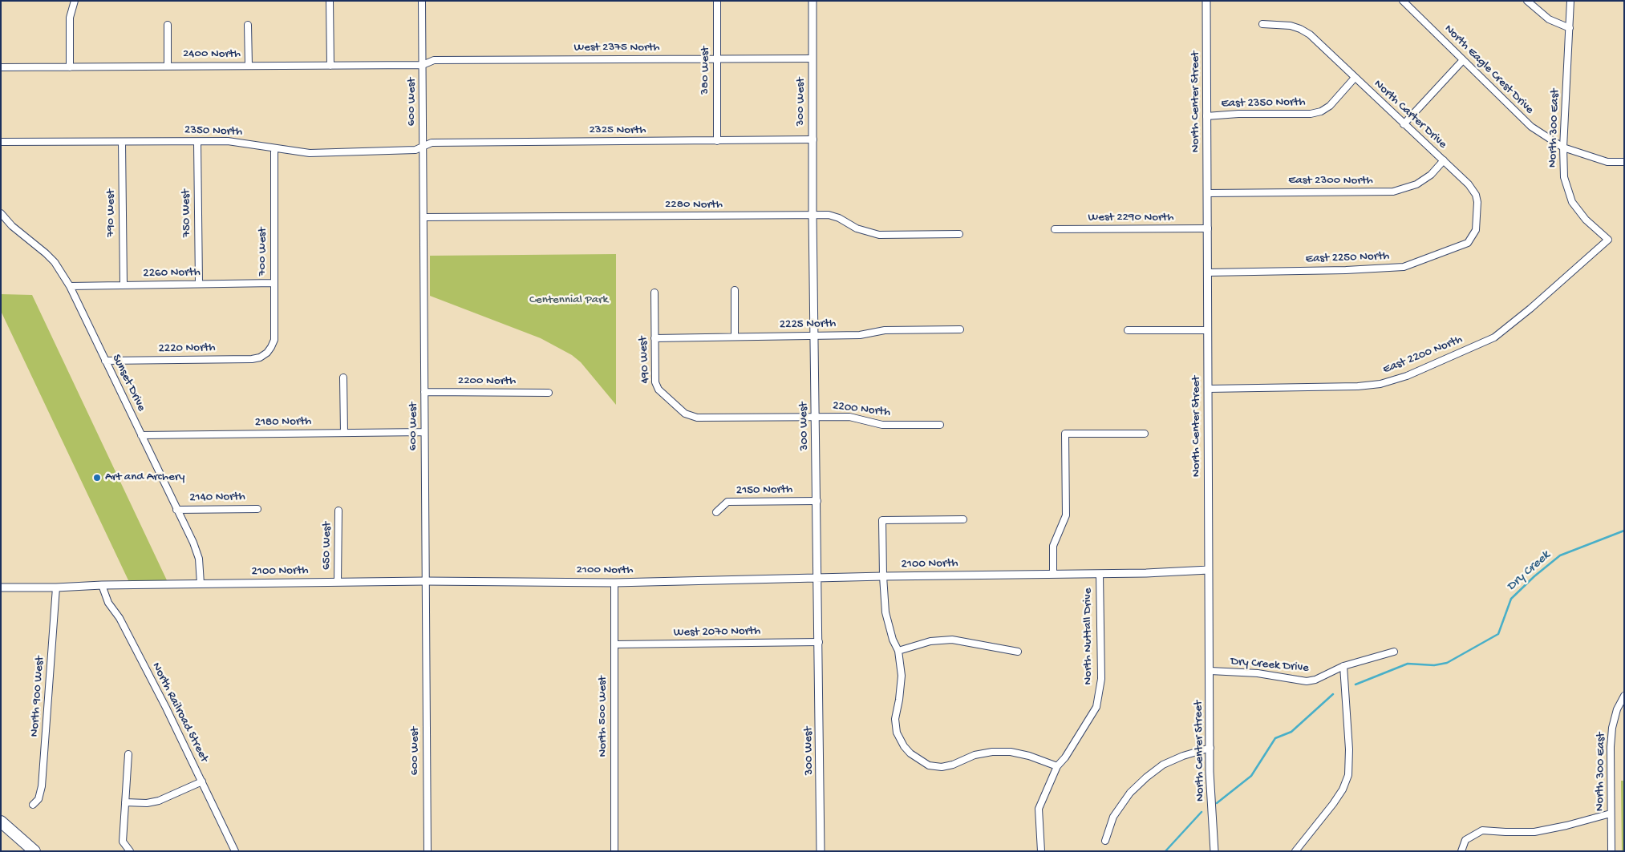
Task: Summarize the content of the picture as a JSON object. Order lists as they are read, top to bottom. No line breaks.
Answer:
{"streets":{"street":["West 2375 North","2400 North","North Eagle Crest Drive","380 West","600 West","300 West","North Center Street","East 2350 North","North Carter Drive","North 300 East","2325 North","2350 North","East 2300 North","2280 North","790 West","750 West","West 2290 North","700 West","East 2250 North","2260 North","2225 North","2220 North","East 2200 North","490 West","2200 North","Sunset Drive","2180 North","2150 North","2140 North","650 West","2100 North","West 2070 North","North Nuttall Drive","Dry Creek Drive","North 900 West","North Railroad Street","North 500 West"]},"crossings":[["West 2375 North","2400 North"],["West 2375 North","380 West"],["West 2375 North","600 West"],["West 2375 North","300 West"],["2400 North","600 West"],["North Eagle Crest Drive","North 300 East"],["380 West","2325 North"],["600 West","2325 North"],["600 West","2350 North"],["600 West","2280 North"],["600 West","2200 North"],["600 West","2180 North"],["600 West","2100 North"],["300 West","2325 North"],["300 West","2280 North"],["300 West","2225 North"],["300 West","2200 North"],["300 West","2150 North"],["300 West","2100 North"],["300 West","West 2070 North"],["North Center Street","East 2350 North"],["North Center Street","East 2300 North"],["North Center Street","West 2290 North"],["North Center Street","East 2250 North"],["North Center Street","East 2200 North"],["North Center Street","2100 North"],["North Center Street","Dry Creek Drive"],["East 2350 North","North Carter Drive"],["North Carter Drive","East 2300 North"],["North Carter Drive","East 2250 North"],["North 300 East","East 2200 North"],["2325 North","2350 North"],["2350 North","790 West"],["2350 North","750 West"],["2350 North","700 West"],["790 West","2260 North"],["750 West","2260 North"],["700 West","2260 North"],["700 West","2220 North"],["2260 North","Sunset Drive"],["2225 North","490 West"],["2220 North","Sunset Drive"],["490 West","2200 North"],["Sunset Drive","2180 North"],["Sunset Drive","2140 North"],["Sunset Drive","2100 North"],["650 West","2100 North"],["2100 North","North Nuttall Drive"],["2100 North","North 900 West"],["2100 North","North Railroad Street"],["2100 North","North 500 West"],["West 2070 North","North 500 West"]],"water":["Dry Creek"],"parks":["Centennial Park"],"places":["Art and Archery"]}
